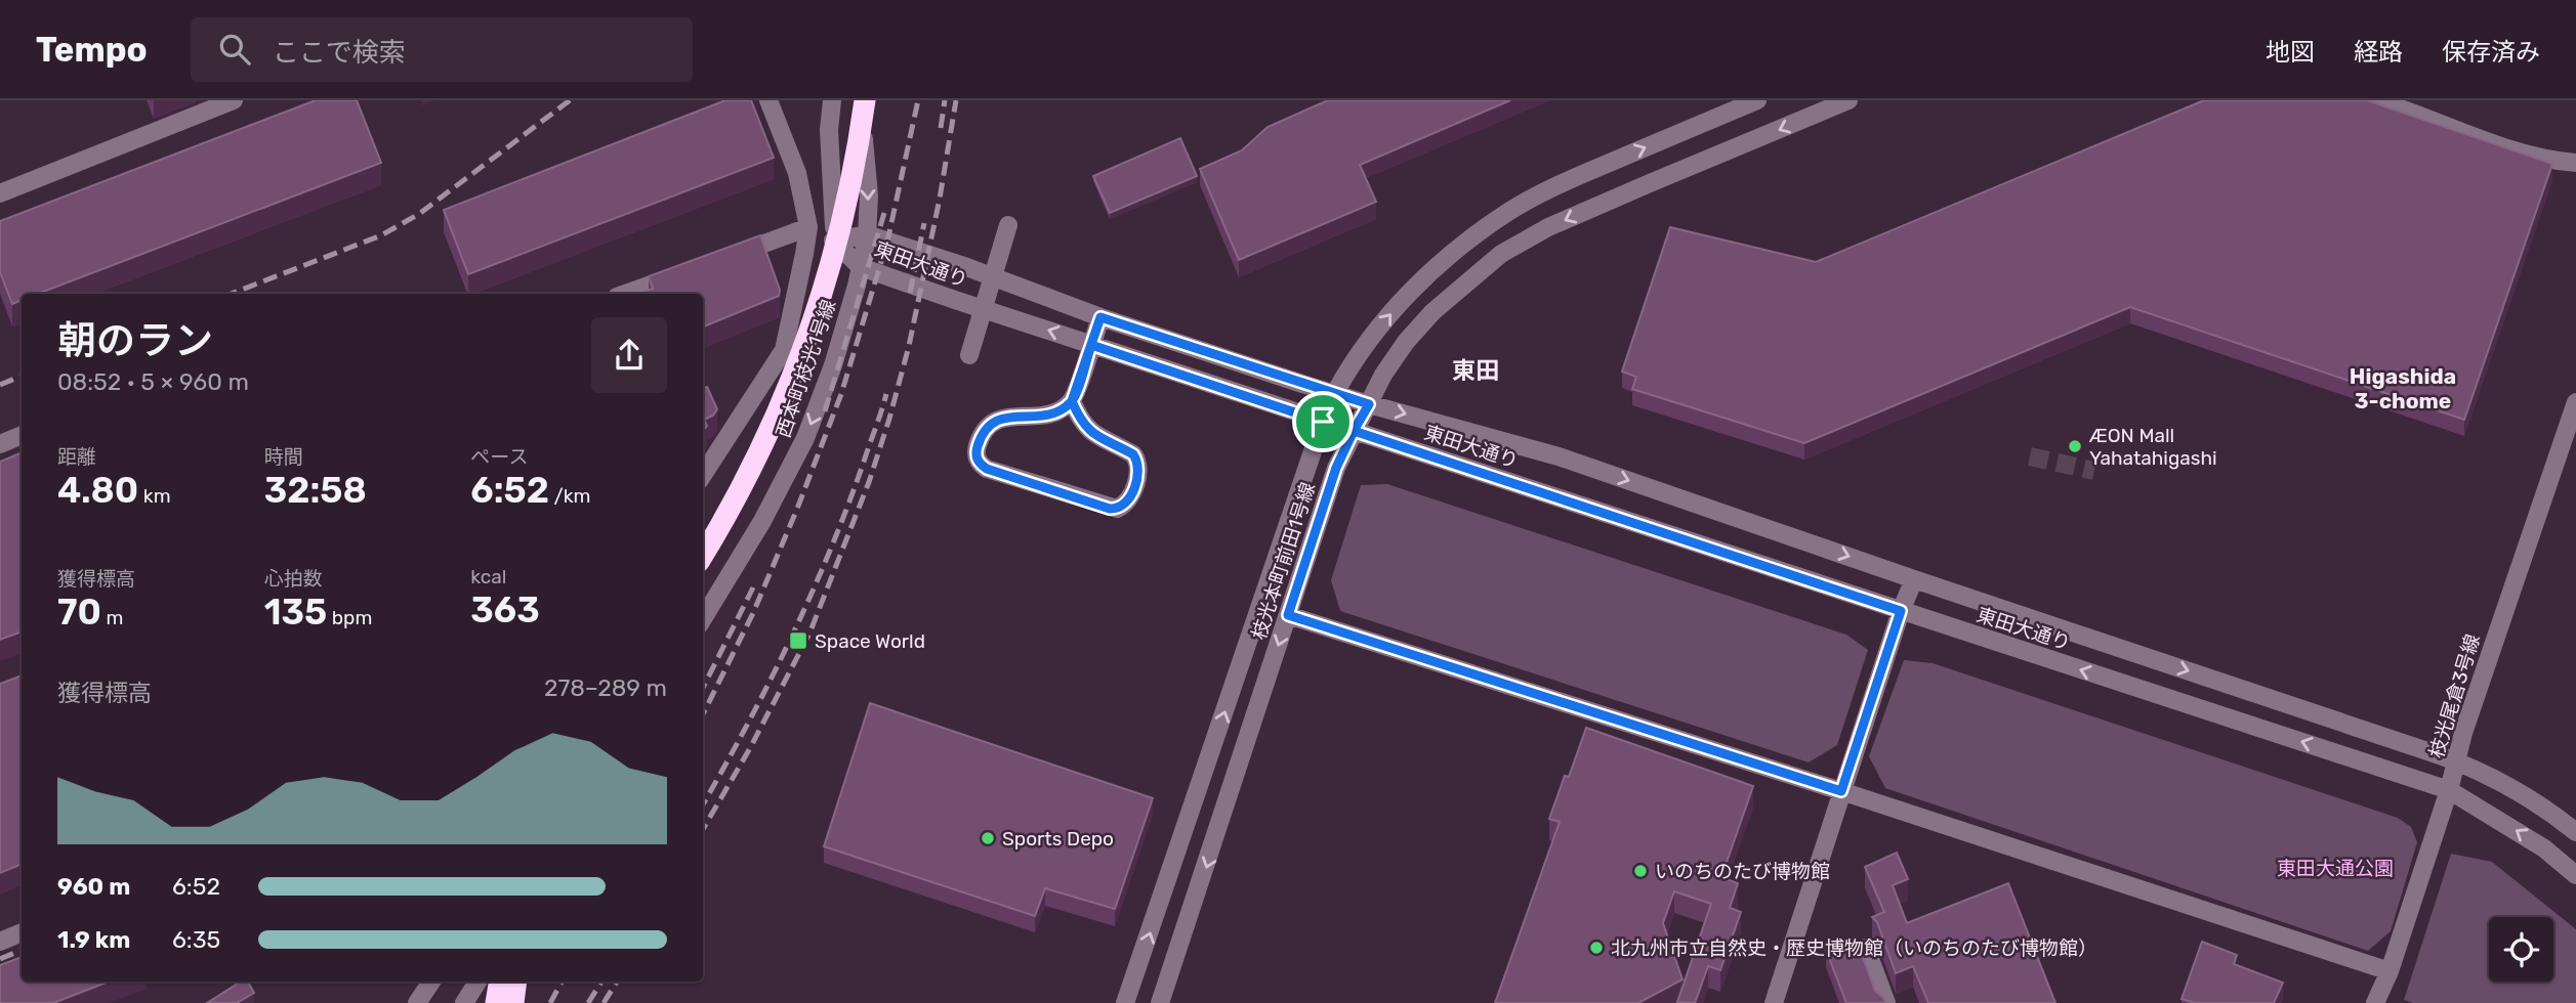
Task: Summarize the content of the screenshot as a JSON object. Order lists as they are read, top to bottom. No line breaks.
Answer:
{"streets":{"street":["東田大通り","西本町枝光1号線","枝光本町前田1号線","枝光尾倉3号線"]},"crossings":[["東田大通り","西本町枝光1号線"],["東田大通り","枝光本町前田1号線"],["東田大通り","枝光尾倉3号線"]],"districts":["東田","Higashida 3-chome"],"parks":["東田大通公園"],"places":{"other":["ÆON Mall Yahatahigashi","Sports Depo","いのちのたび博物館","北九州市立自然史・歴史博物館（いのちのたび博物館）"],"transit":["Space World"]},"page":{"header":"Tempo","search":"ここで検索","nav":["地図","経路","保存済み"],"heading":["朝のラン","08:52 · 5 × 960 m"],"stats":[["距離","4.80 km"],["時間","32:58"],["ペース","6:52 /km"],["獲得標高","70 m"],["心拍数","135 bpm"],["kcal","363"]],"chart":["獲得標高","278–289 m"],"list":[{"name":"960 m","note":"6:52"},{"name":"1.9 km","note":"6:35"}]}}
